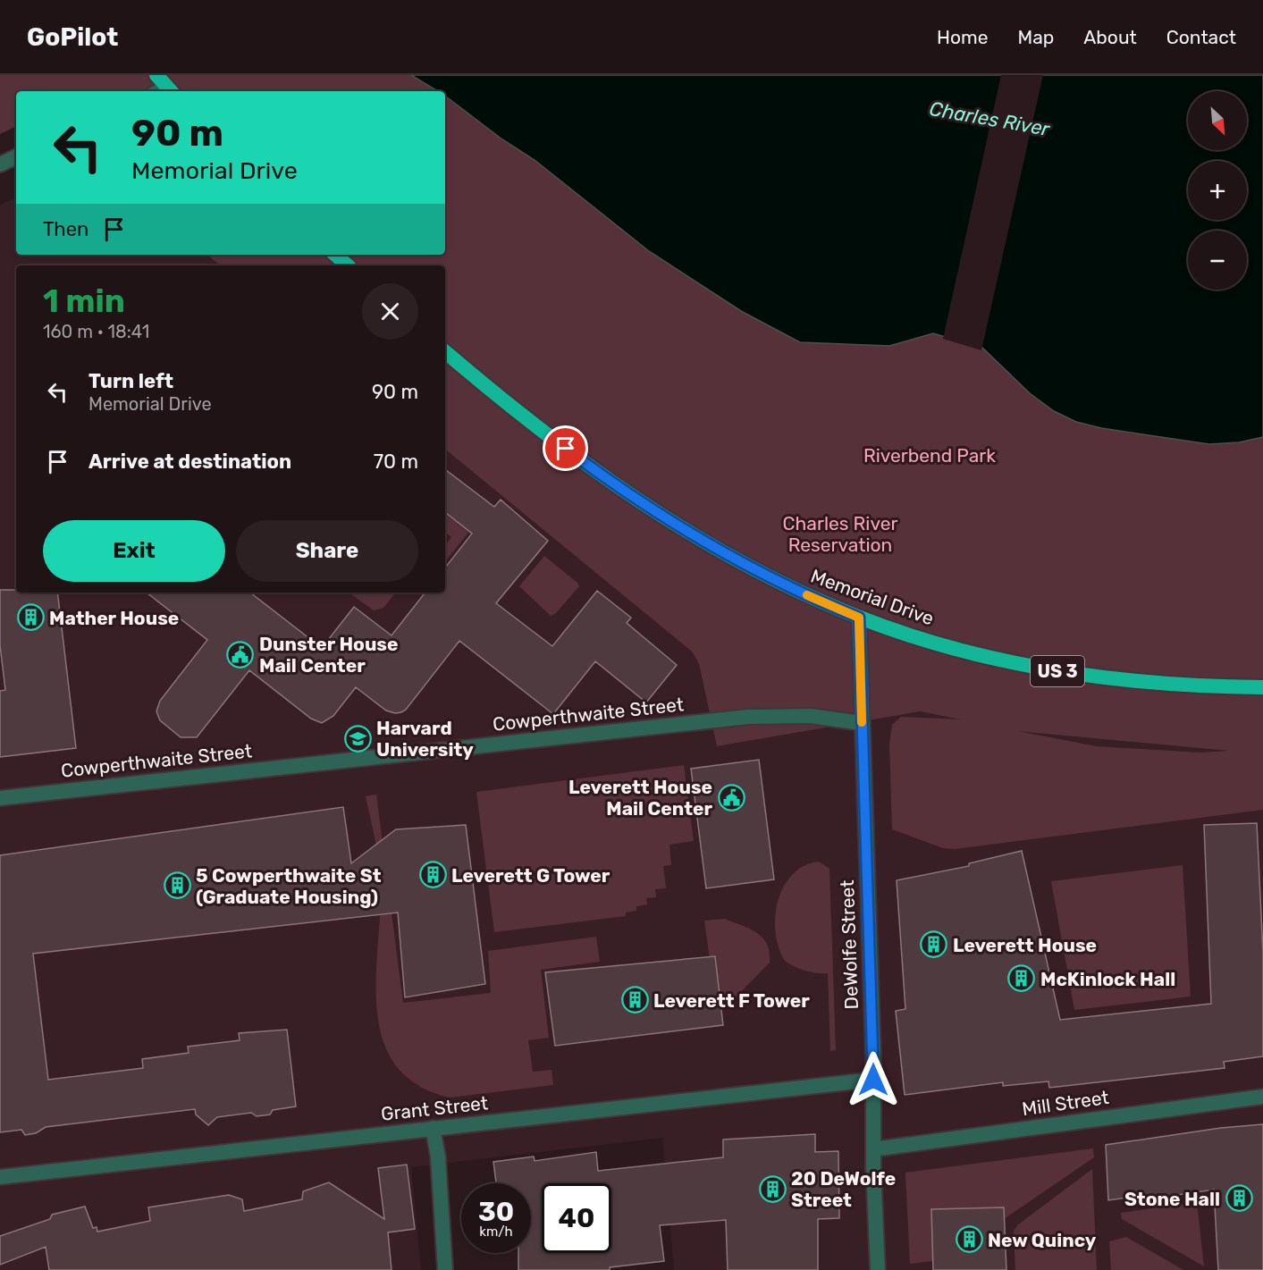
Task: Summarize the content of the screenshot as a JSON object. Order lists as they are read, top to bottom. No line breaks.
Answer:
{"streets":{"highway":["Memorial Drive","US 3"],"street":["Cowperthwaite Street","DeWolfe Street","Mill Street","Grant Street"]},"crossings":[["Memorial Drive","DeWolfe Street"],["Cowperthwaite Street","DeWolfe Street"],["DeWolfe Street","Mill Street"],["DeWolfe Street","Grant Street"]],"water":["Charles River"],"parks":["Riverbend Park","Charles River Reservation"],"places":{"building":["Mather House","Leverett G Tower","5 Cowperthwaite St (Graduate Housing)","Leverett House","McKinlock Hall","Leverett F Tower","20 DeWolfe Street","Stone Hall","New Quincy"],"public building":["Dunster House Mail Center","Leverett House Mail Center"],"school or university":["Harvard University"]},"north":"bottom right","page":{"header":"GoPilot","nav":["Home","Map","About","Contact"],"map_buttons":["+","−"],"turn":["90 m","Memorial Drive"],"then":"Then","heading":["1 min","160 m · 18:41"],"list":[{"name":"Turn left","note":"Memorial Drive","value":"90 m"},{"name":"Arrive at destination","value":"70 m"}],"buttons":["Exit","Share"],"speed":"30 km/h","limit":"40"}}
